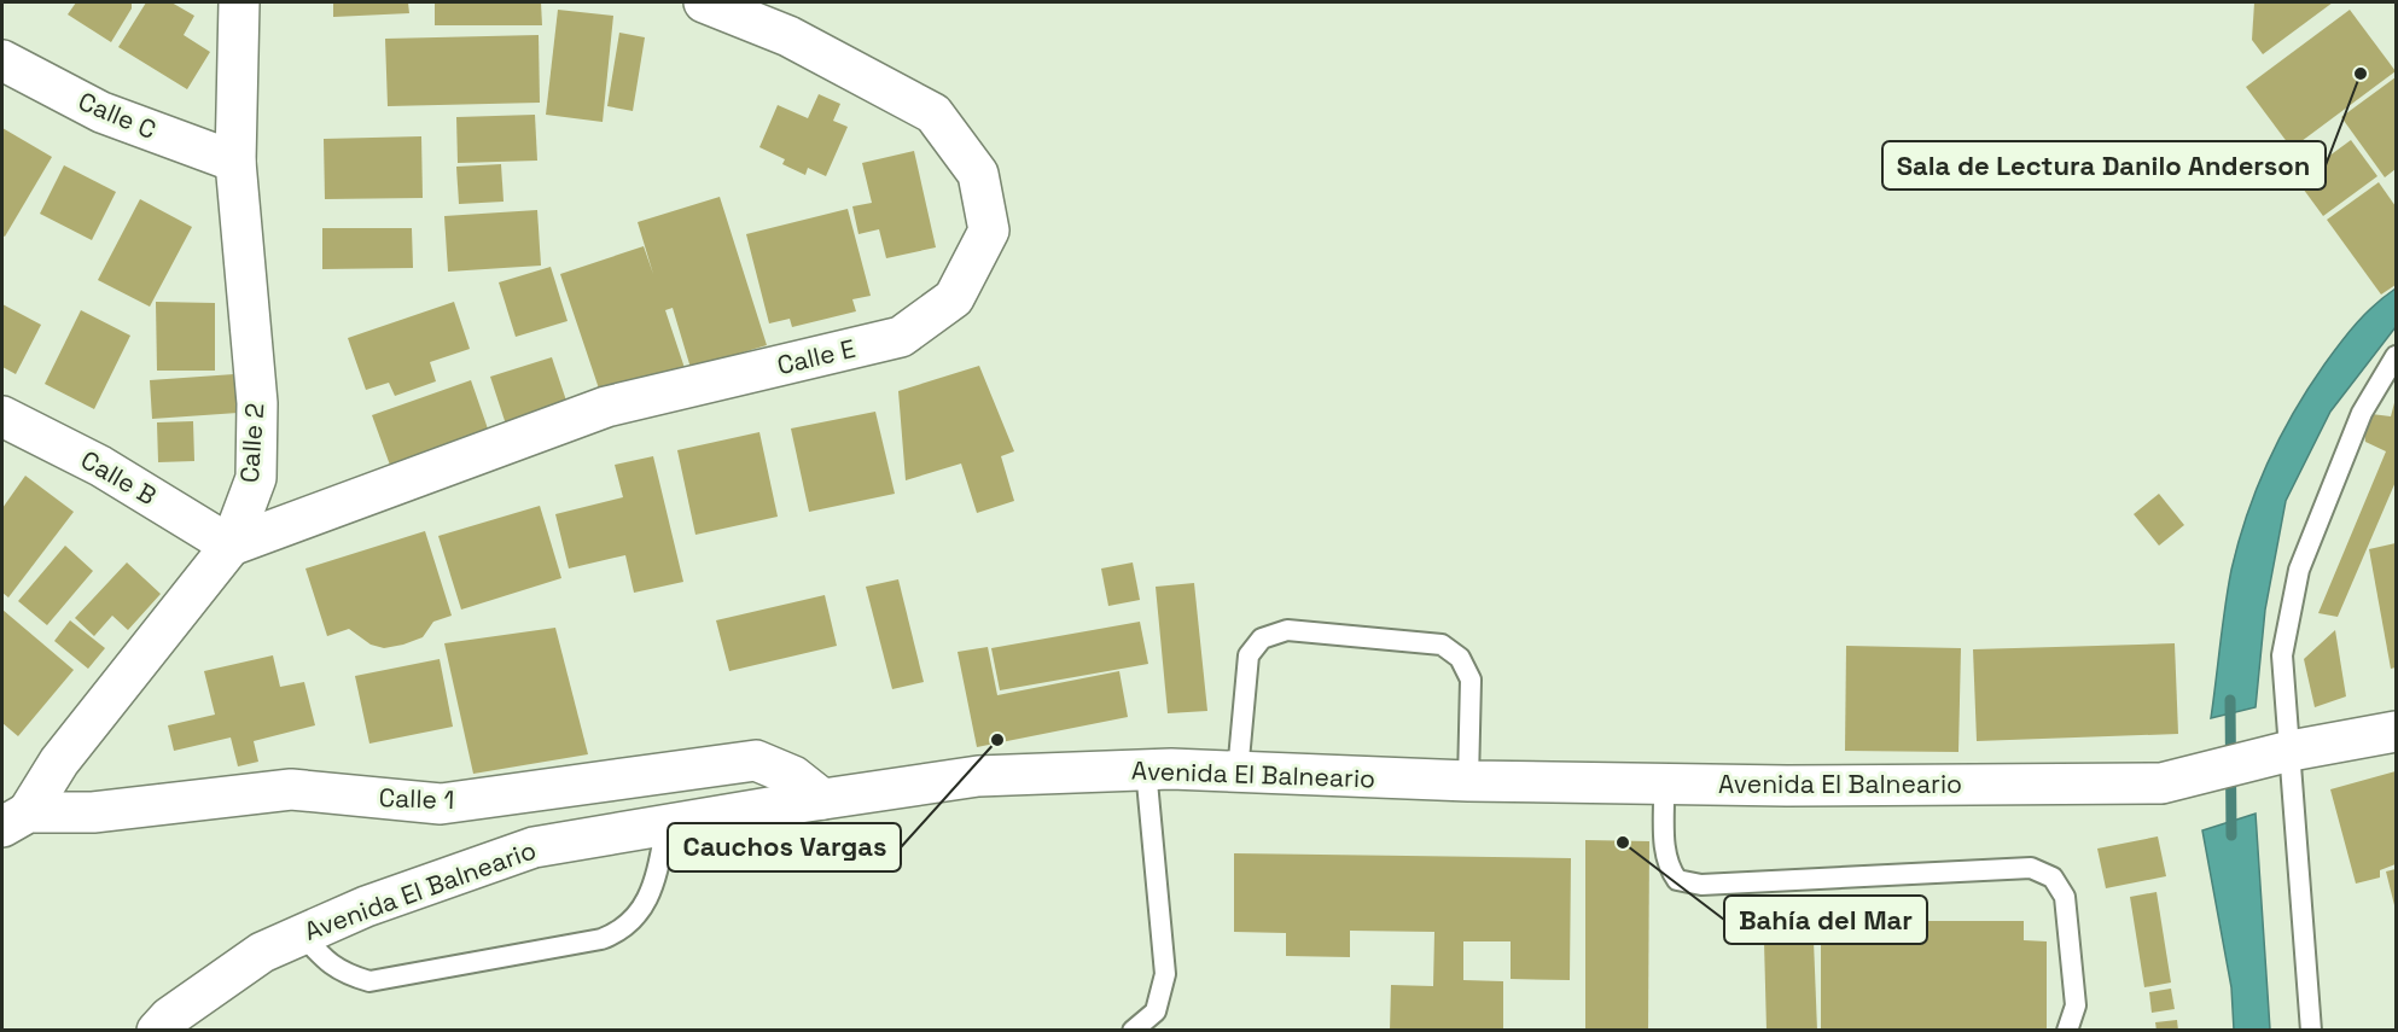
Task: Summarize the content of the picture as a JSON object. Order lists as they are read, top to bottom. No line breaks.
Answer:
{"streets":{"street":["Calle C","Calle E","Calle 2","Calle B","Avenida El Balneario","Calle 1"]},"crossings":[["Calle C","Calle 2"],["Calle E","Calle 2"],["Calle E","Calle B"],["Calle 2","Calle B"],["Calle 2","Calle 1"],["Avenida El Balneario","Calle 1"]],"places":["Sala de Lectura Danilo Anderson","Cauchos Vargas","Bahía del Mar"]}
